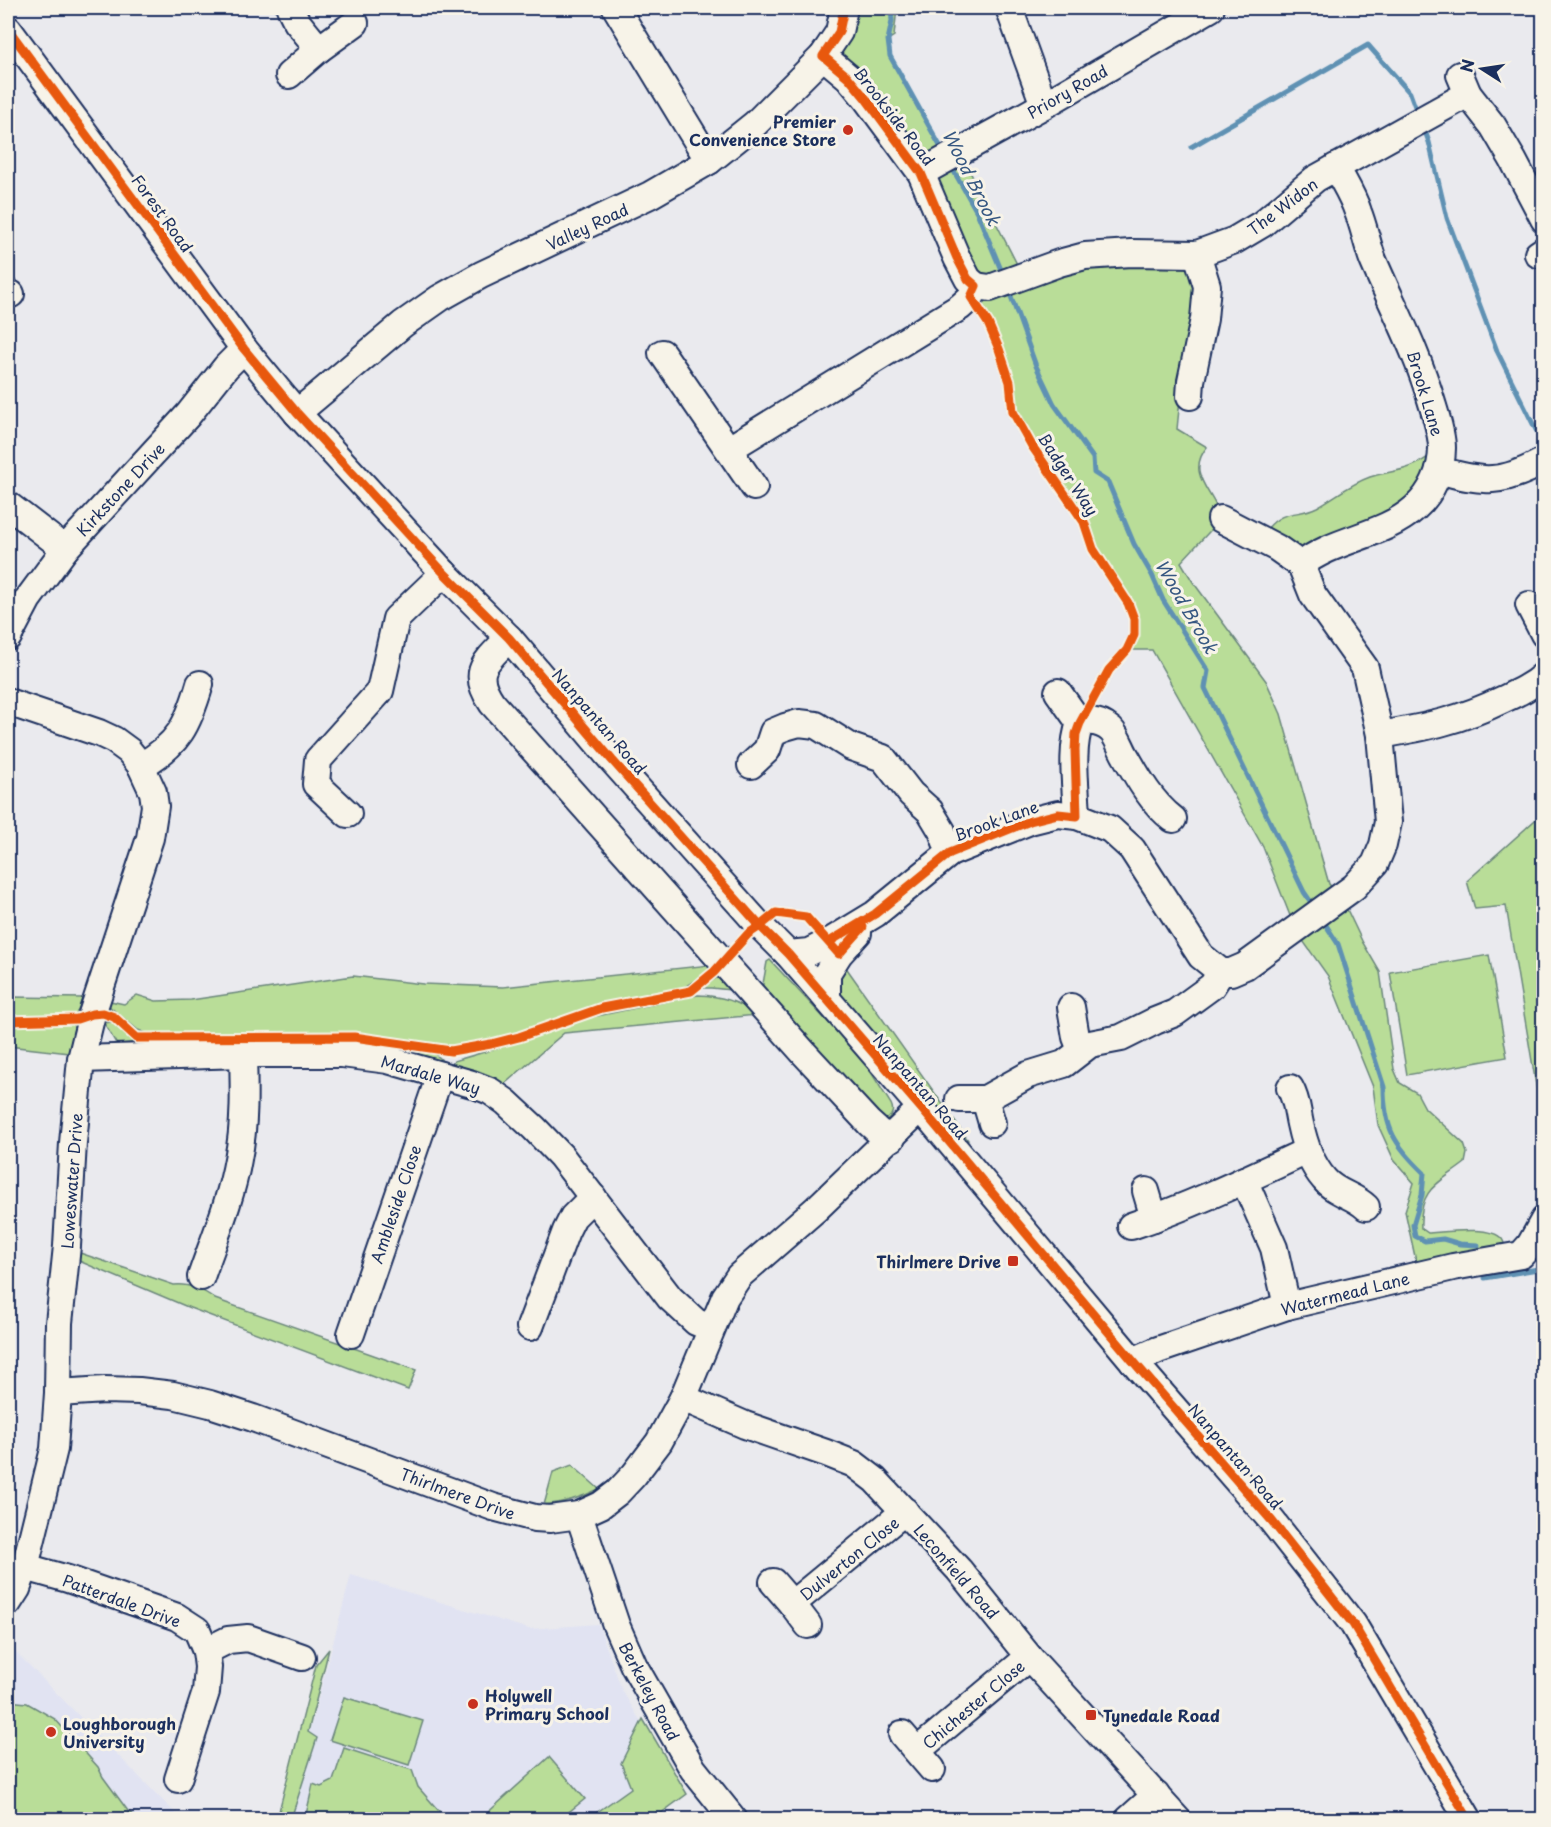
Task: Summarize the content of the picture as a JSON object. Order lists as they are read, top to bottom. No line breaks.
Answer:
{"streets":{"street":["Priory Road","Brookside Road","The Widon","Forest Road","Valley Road","Brook Lane","Kirkstone Drive","Nanpantan Road","Mardale Way","Loweswater Drive","Ambleside Close","Watermead Lane","Thirlmere Drive","Dulverton Close","Leconfield Road","Patterdale Drive","Berkeley Road","Chichester Close"],"cycle path":["Badger Way"]},"crossings":[["Priory Road","Brookside Road"],["Brookside Road","The Widon"],["Brookside Road","Valley Road"],["The Widon","Brook Lane"],["Forest Road","Valley Road"],["Forest Road","Kirkstone Drive"],["Forest Road","Nanpantan Road"],["Valley Road","Nanpantan Road"],["Brook Lane","Nanpantan Road"],["Nanpantan Road","Watermead Lane"],["Nanpantan Road","Thirlmere Drive"],["Mardale Way","Loweswater Drive"],["Mardale Way","Ambleside Close"],["Mardale Way","Thirlmere Drive"],["Loweswater Drive","Thirlmere Drive"],["Loweswater Drive","Patterdale Drive"],["Thirlmere Drive","Leconfield Road"],["Thirlmere Drive","Berkeley Road"],["Dulverton Close","Leconfield Road"],["Leconfield Road","Chichester Close"]],"water":["Wood Brook"],"places":{"other":["Premier Convenience Store","Holywell Primary School","Loughborough University"],"transit":["Thirlmere Drive","Tynedale Road"]},"north":"left"}
